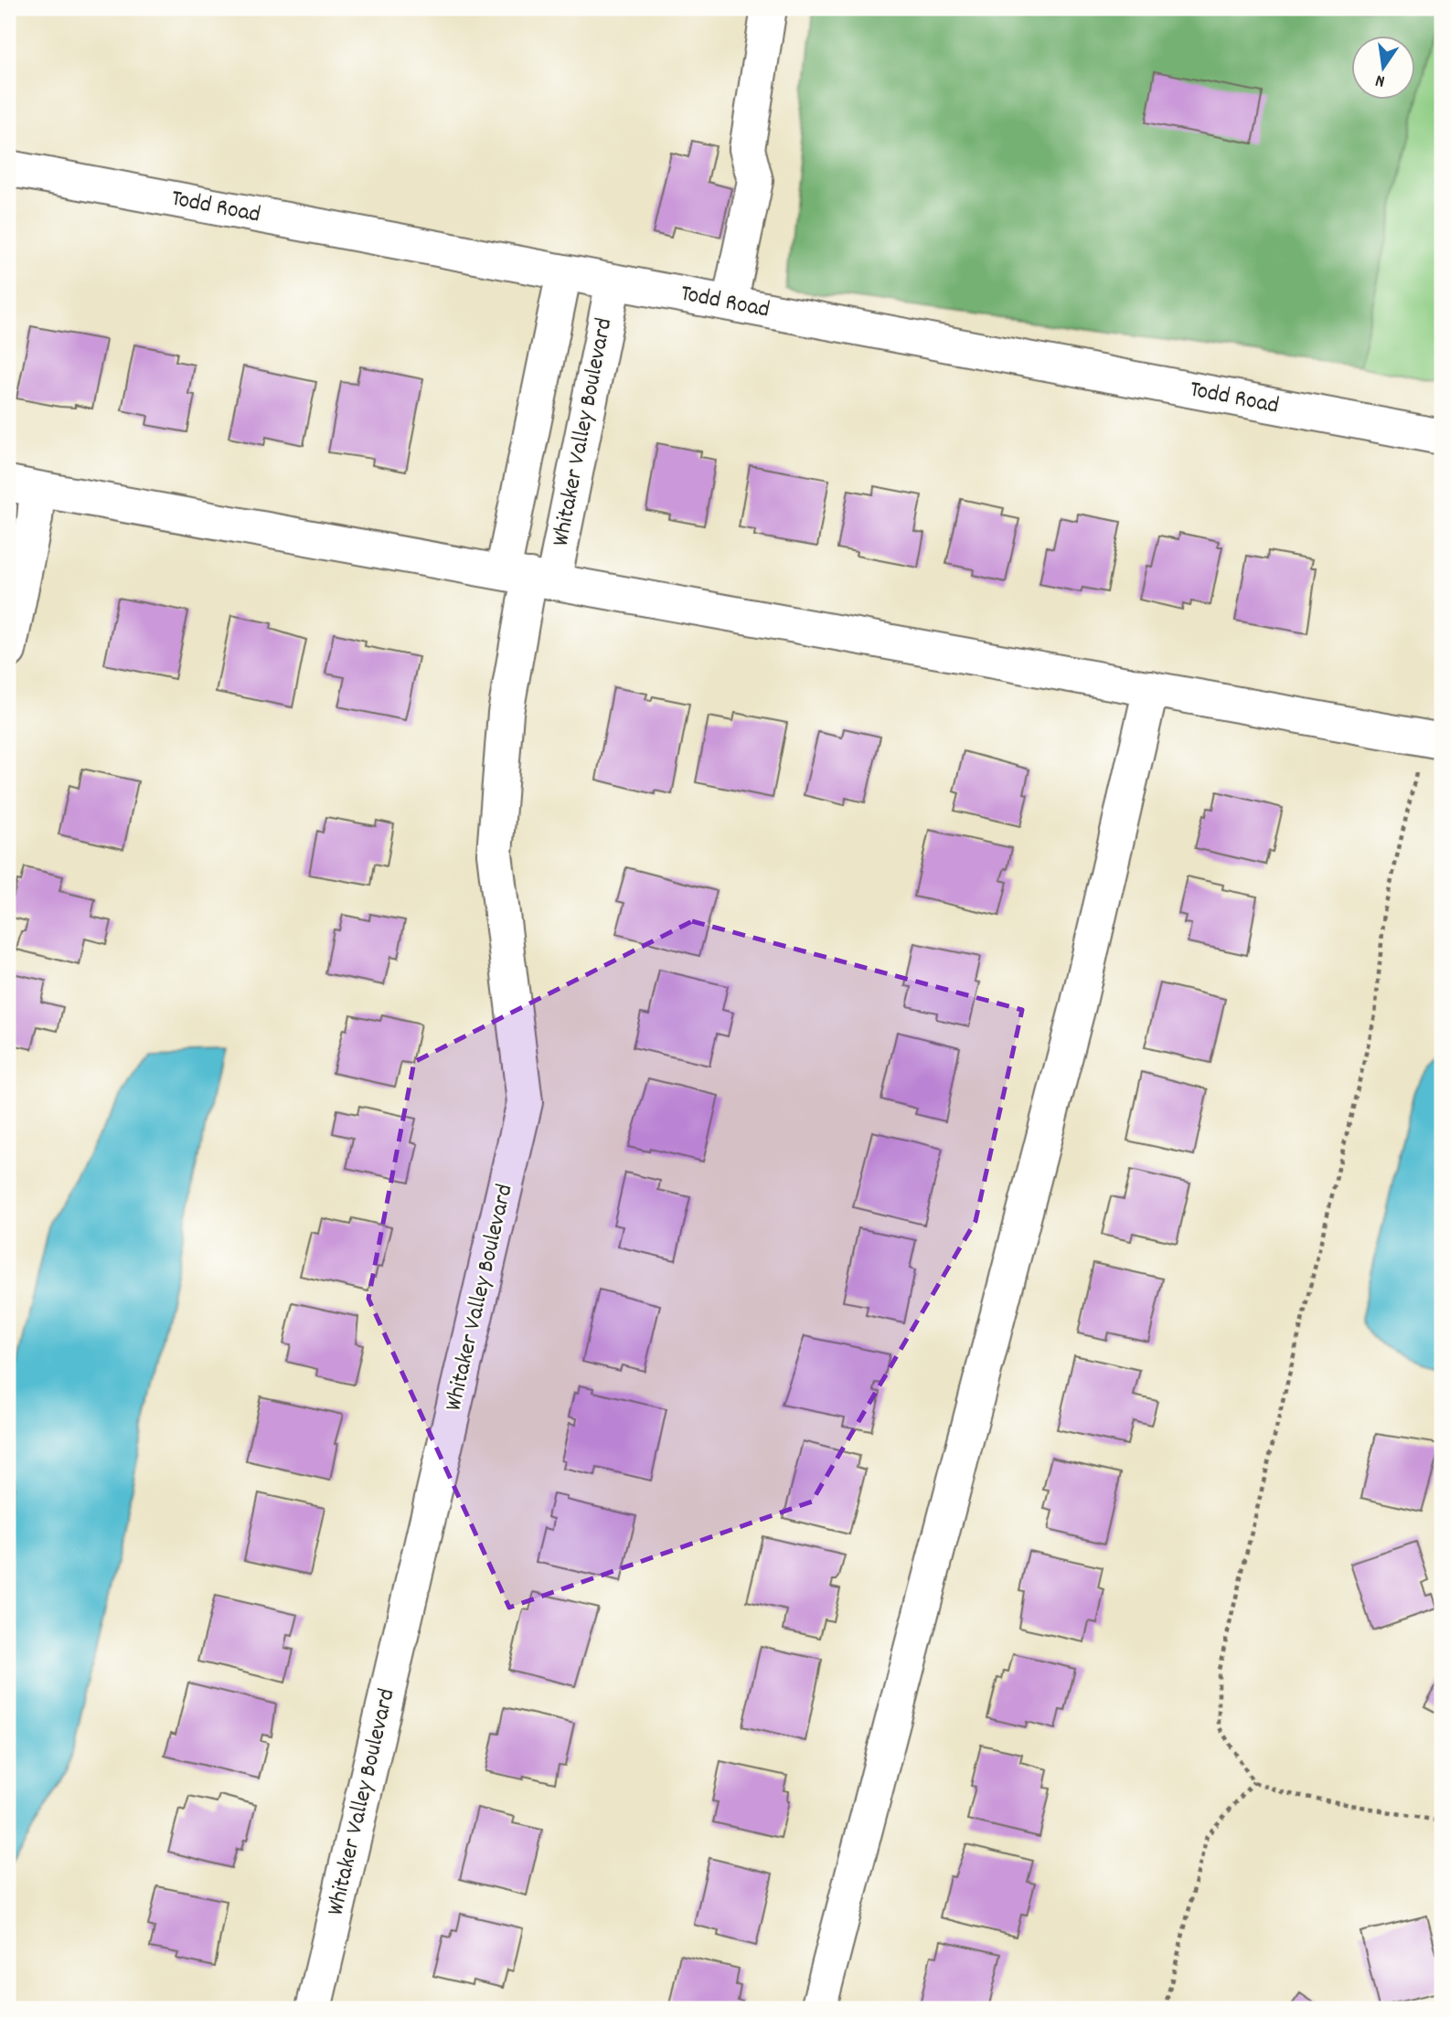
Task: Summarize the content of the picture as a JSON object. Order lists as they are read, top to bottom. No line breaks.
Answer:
{"streets":{"street":["Todd Road","Whitaker Valley Boulevard"]},"crossings":[["Todd Road","Whitaker Valley Boulevard"]],"north":"bottom"}
